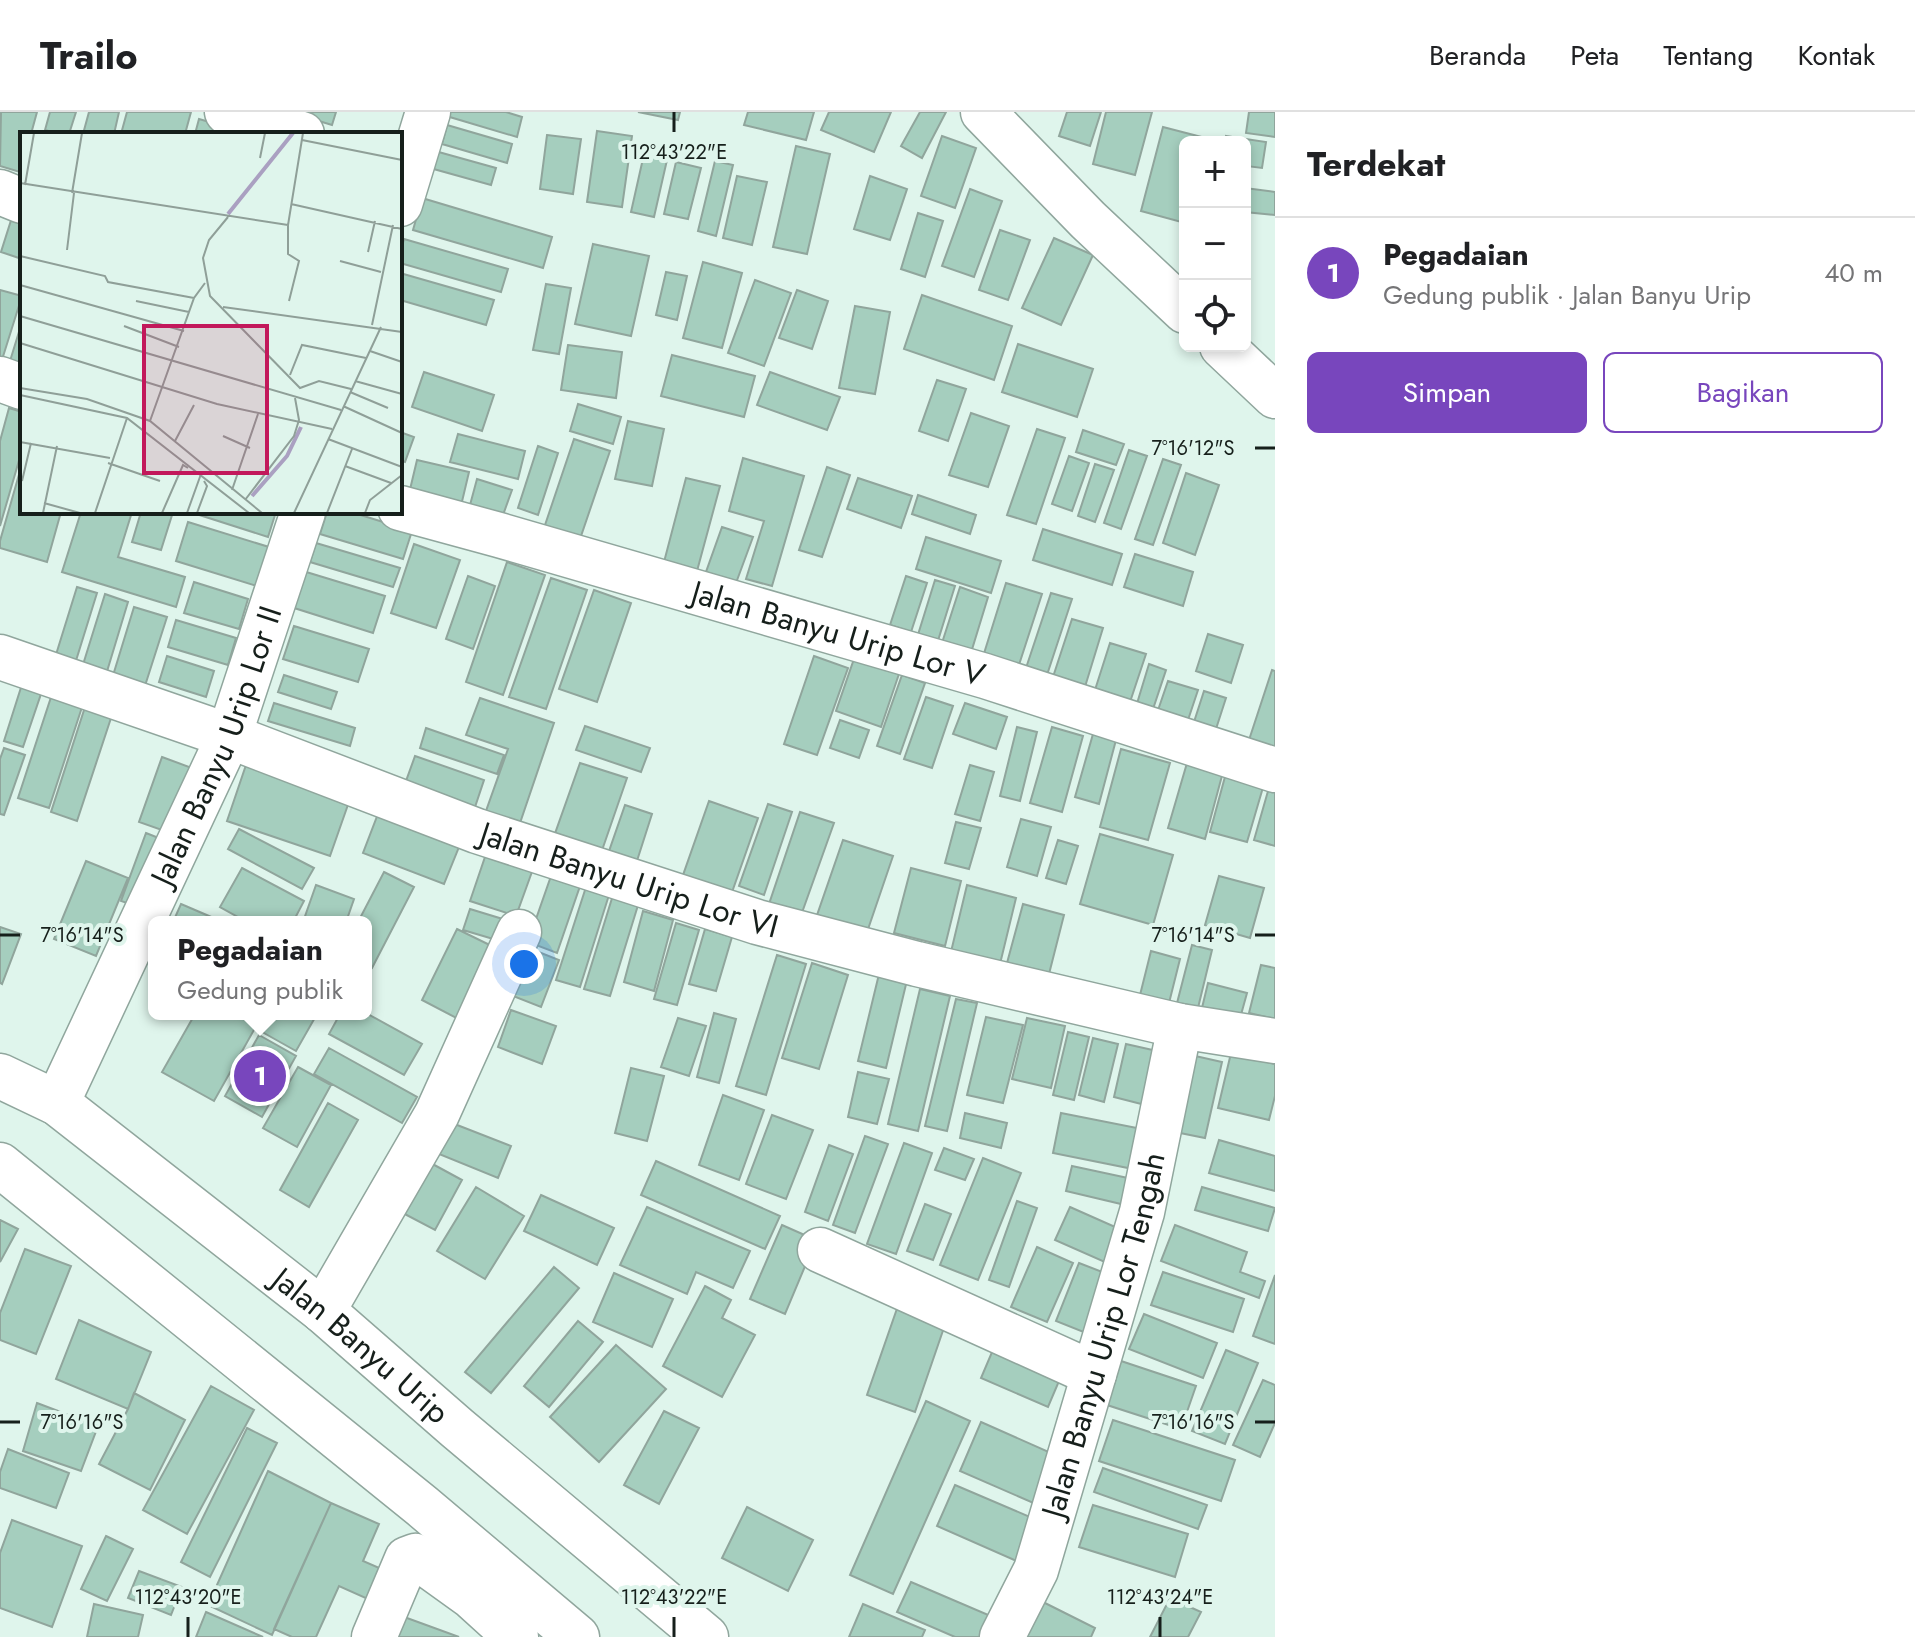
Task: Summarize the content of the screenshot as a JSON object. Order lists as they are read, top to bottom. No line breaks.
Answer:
{"streets":{"street":["Jalan Banyu Urip Lor V","Jalan Banyu Urip Lor II","Jalan Banyu Urip Lor VI","Jalan Banyu Urip Lor Tengah","Jalan Banyu Urip"]},"crossings":[["Jalan Banyu Urip Lor II","Jalan Banyu Urip Lor VI"],["Jalan Banyu Urip Lor II","Jalan Banyu Urip"],["Jalan Banyu Urip Lor VI","Jalan Banyu Urip Lor Tengah"]],"page":{"header":"Trailo","nav":["Beranda","Peta","Tentang","Kontak"],"heading":"Terdekat","map_buttons":["+","−"],"list":[{"mark":"1","name":"Pegadaian","note":"Gedung publik · Jalan Banyu Urip","value":"40 m"}],"buttons":["Simpan","Bagikan"],"popup":["Pegadaian","Gedung publik"],"pins":"1"},"coordinates":["112°43'22\"E","7°16'12\"S","7°16'14\"S","7°16'16\"S","112°43'20\"E","112°43'24\"E"]}
